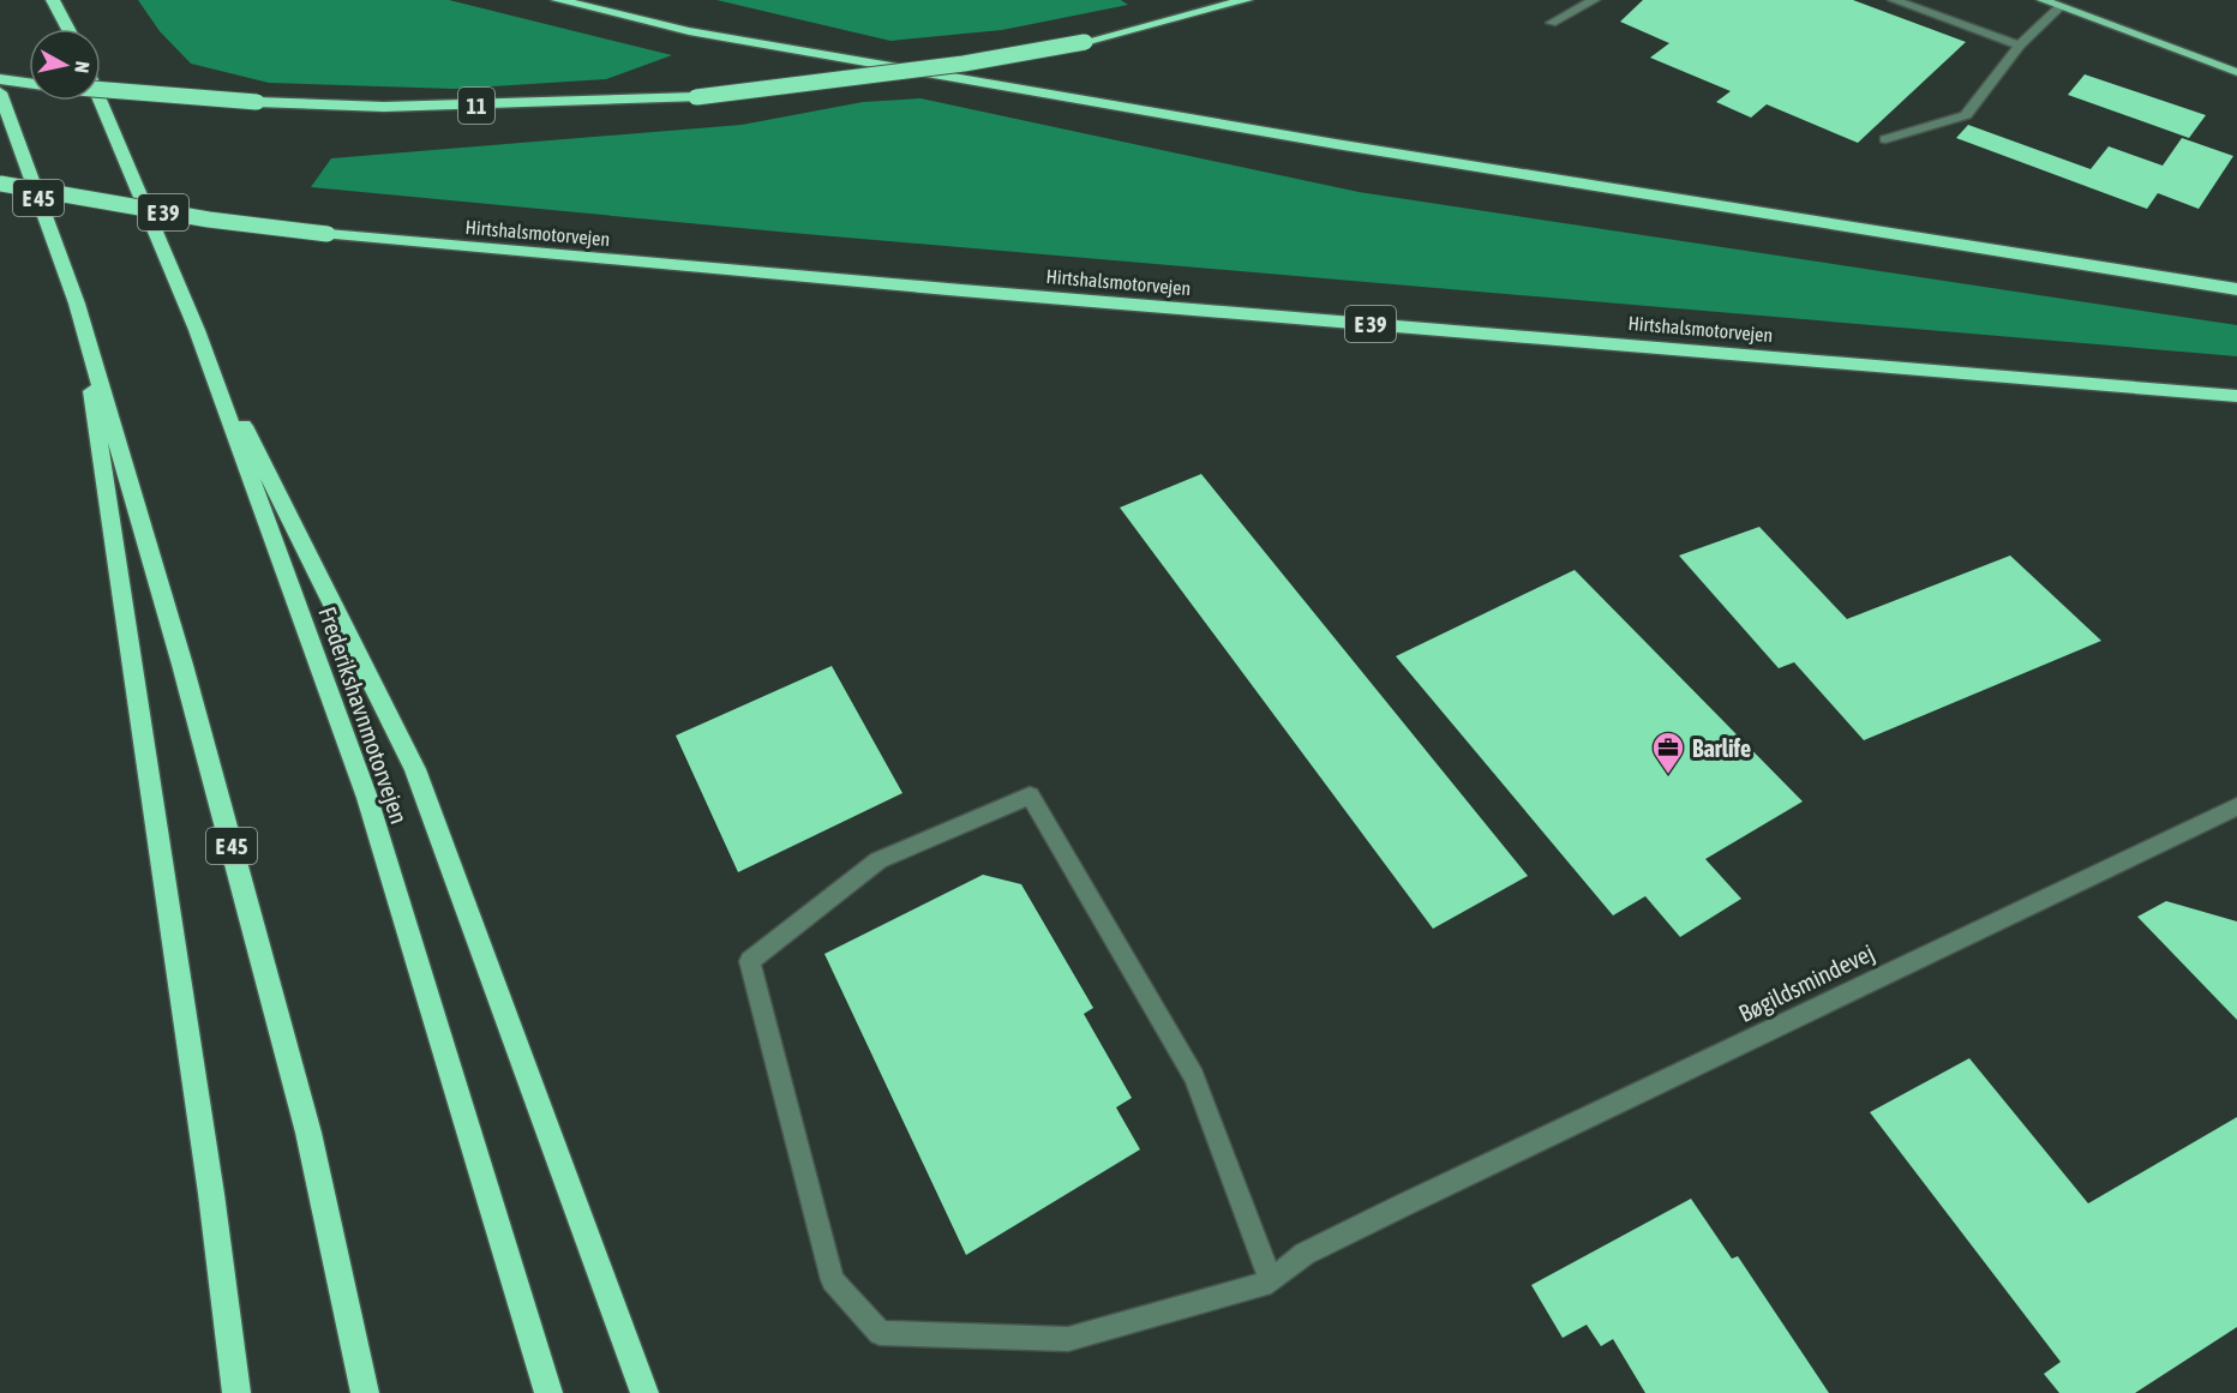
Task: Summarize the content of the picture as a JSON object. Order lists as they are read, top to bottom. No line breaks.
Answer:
{"streets":{"highway":["11","E 45","E 39","Hirtshalsmotorvejen","Frederikshavnmotorvejen"],"street":["Bøgildsmindevej"]},"places":{"office":["Barlife"]},"north":"right"}
